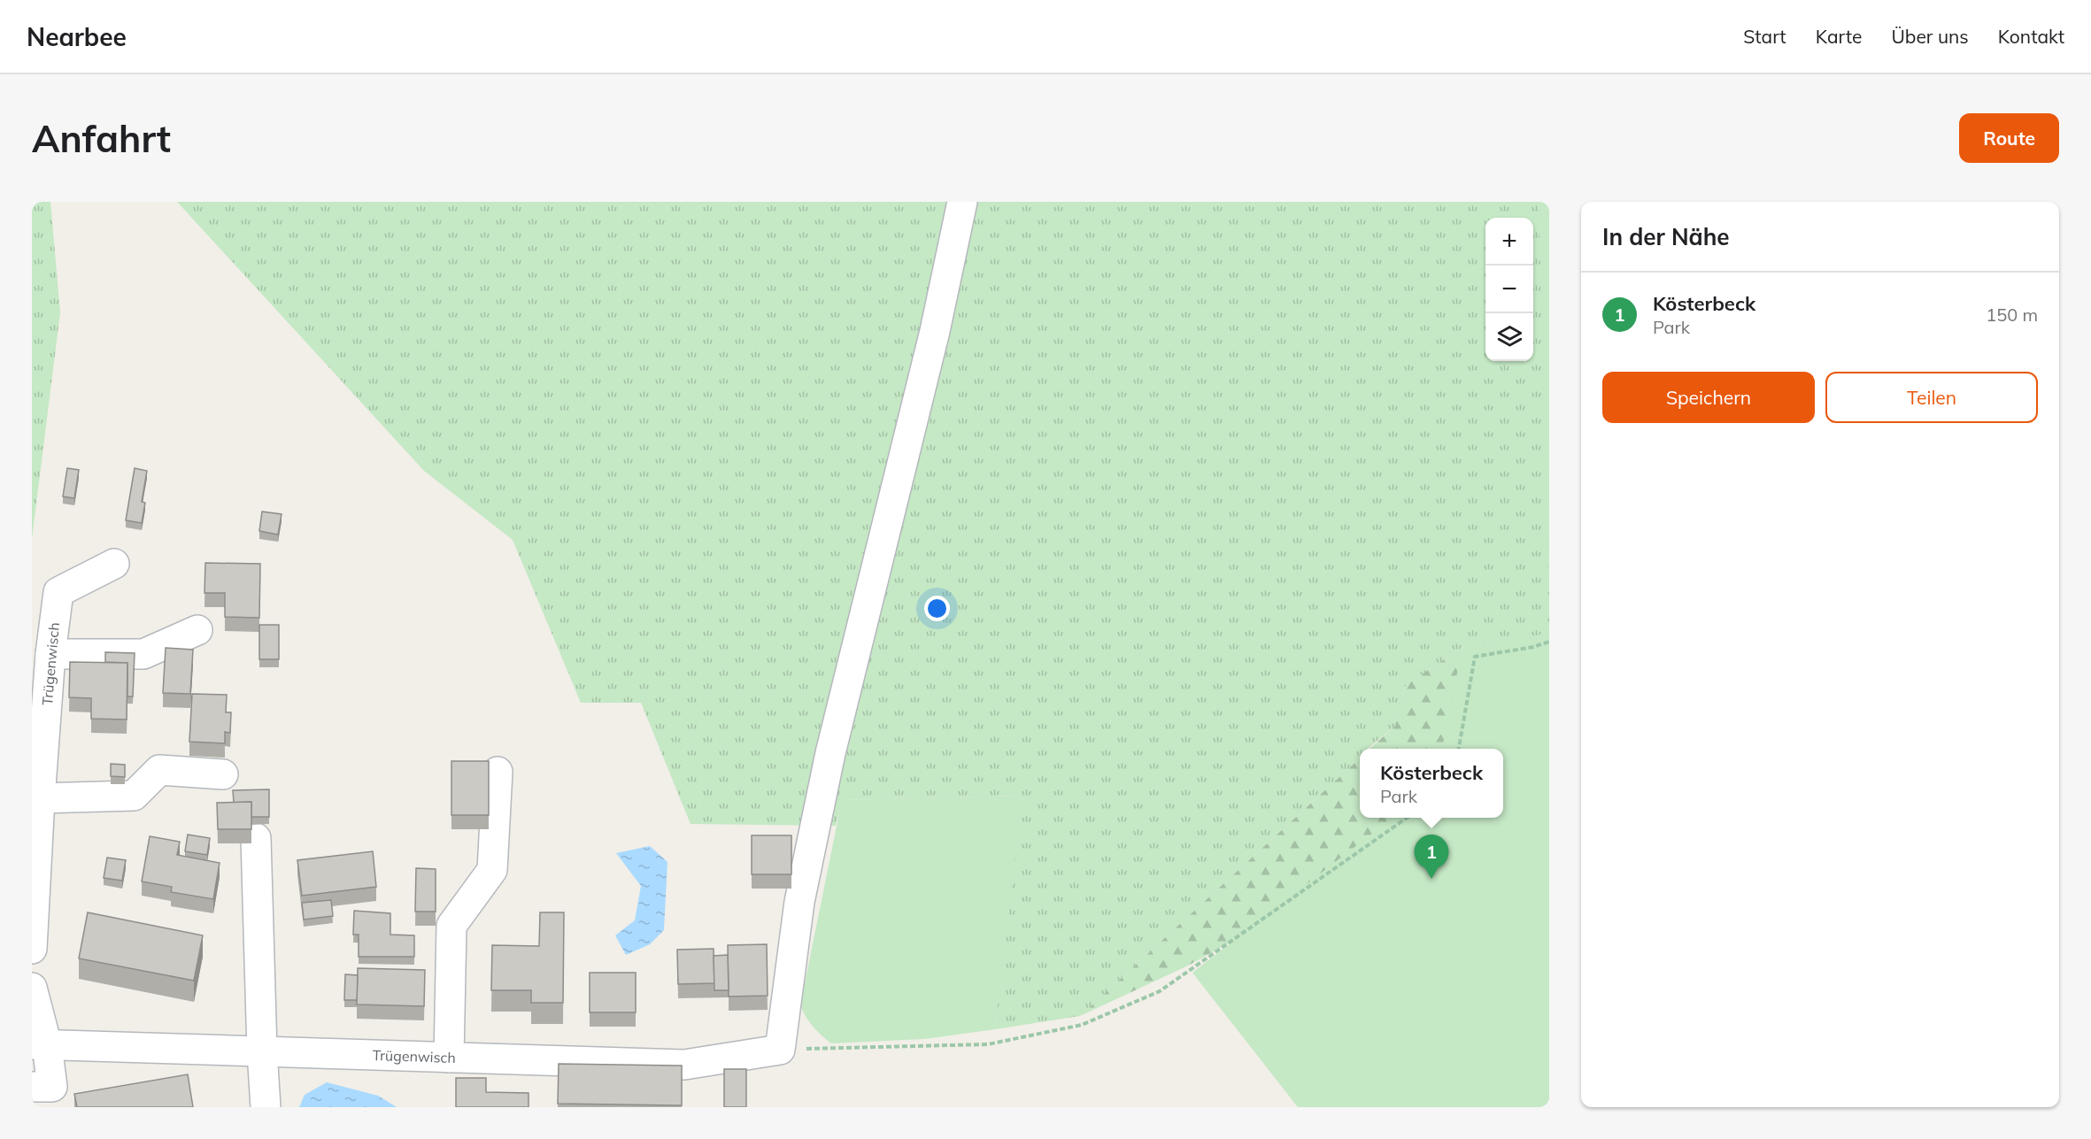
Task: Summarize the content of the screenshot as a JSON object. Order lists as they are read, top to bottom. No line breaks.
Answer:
{"streets":{"street":["Trügenwisch"]},"page":{"header":"Nearbee","nav":["Start","Karte","Über uns","Kontakt"],"buttons":["Route",["Speichern","Teilen"]],"title":"Anfahrt","heading":"In der Nähe","map_buttons":["+","−"],"list":[{"mark":"1","name":"Kösterbeck","note":"Park","value":"150 m"}],"popup":["Kösterbeck","Park"],"pins":"1"}}
